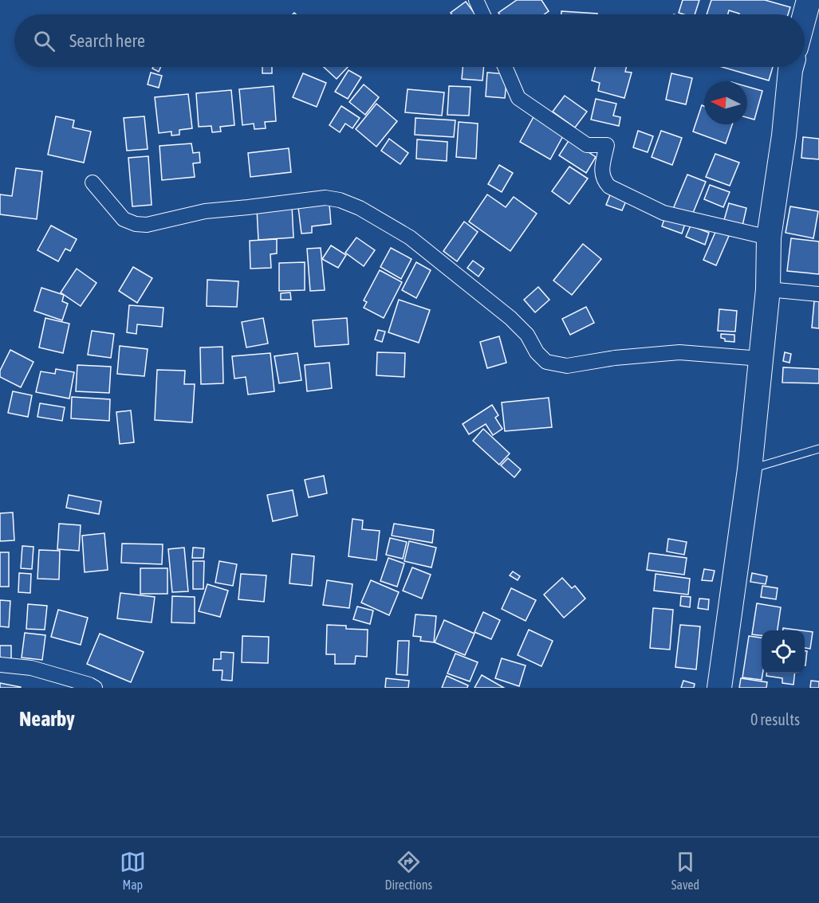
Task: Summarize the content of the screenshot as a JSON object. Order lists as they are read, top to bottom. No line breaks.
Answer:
{"north":"left","page":{"search":"Search here","heading":["Nearby","0 results"],"nav":["Map","Directions","Saved"]}}
